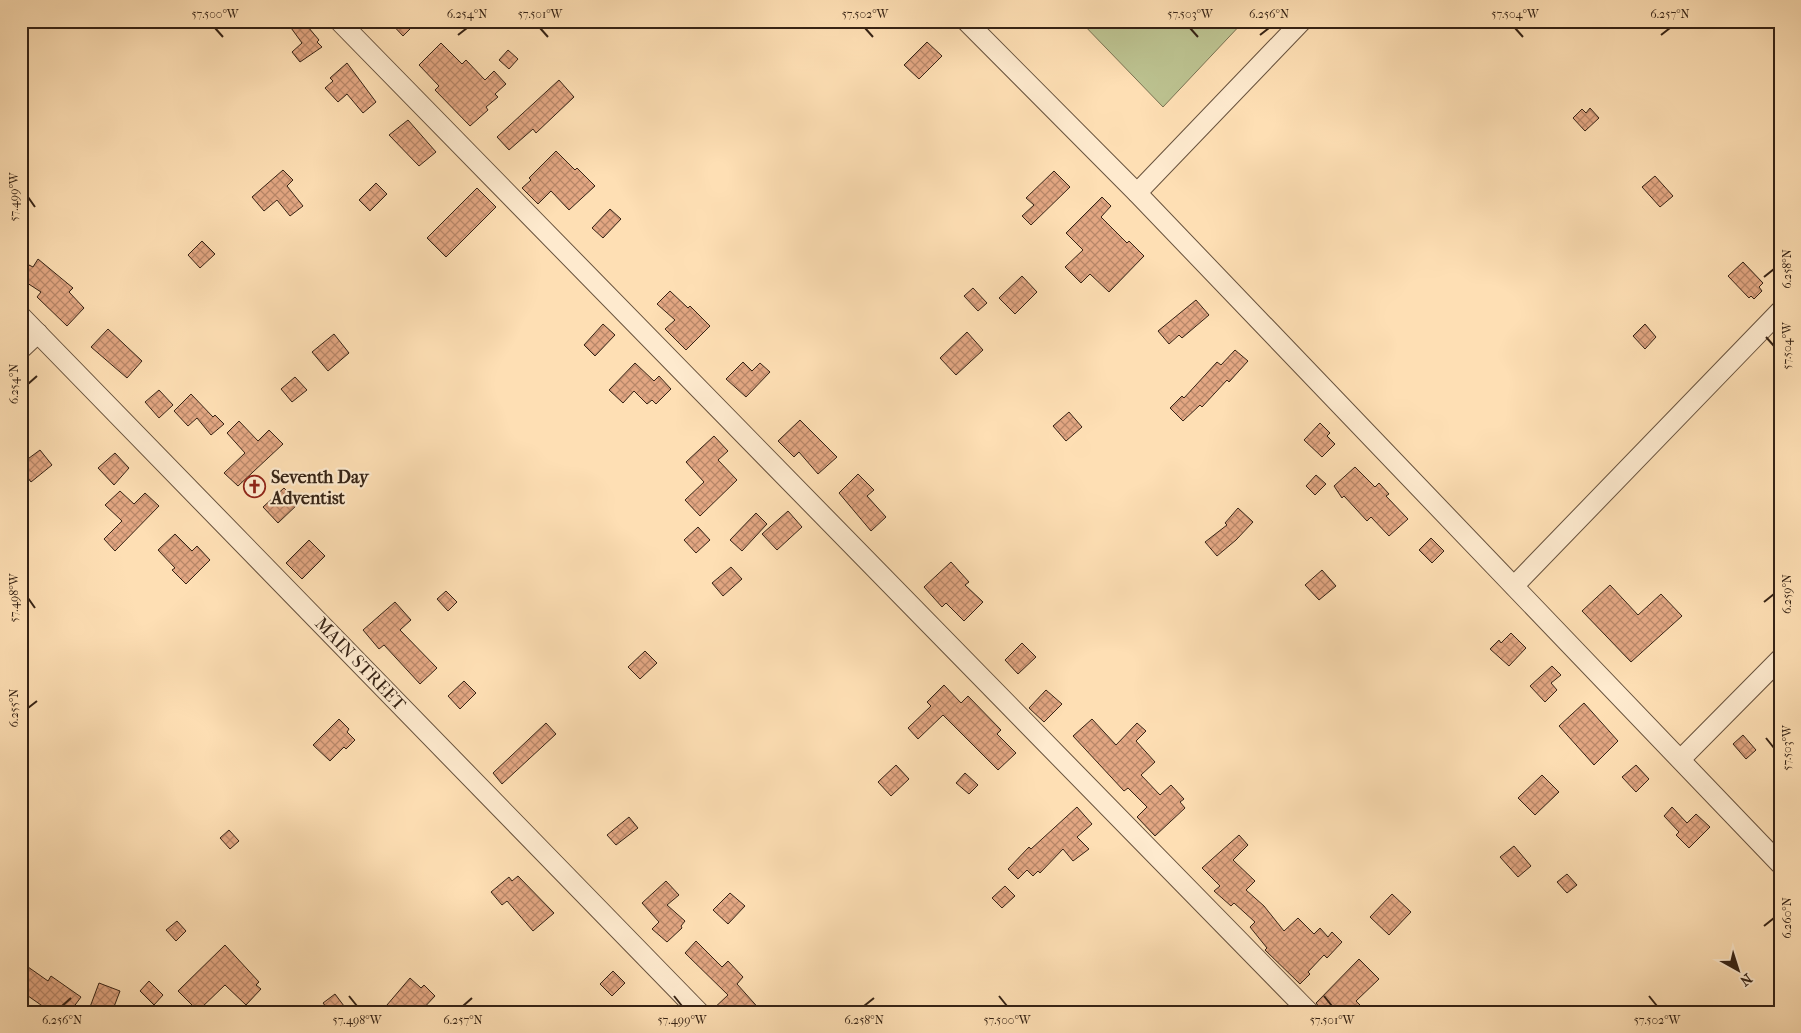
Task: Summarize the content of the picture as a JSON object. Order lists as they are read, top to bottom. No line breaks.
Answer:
{"streets":{"street":["MAIN STREET"]},"places":{"church":["Seventh Day Adventist"]},"north":"bottom right","coordinates":["57.500°W","6.254°N","57.501°W","57.502°W","57.503°W","6.256°N","57.504°W","6.257°N","57.499°W","6.258°N","6.259°N","57.498°W","6.255°N","6.260°N"]}
